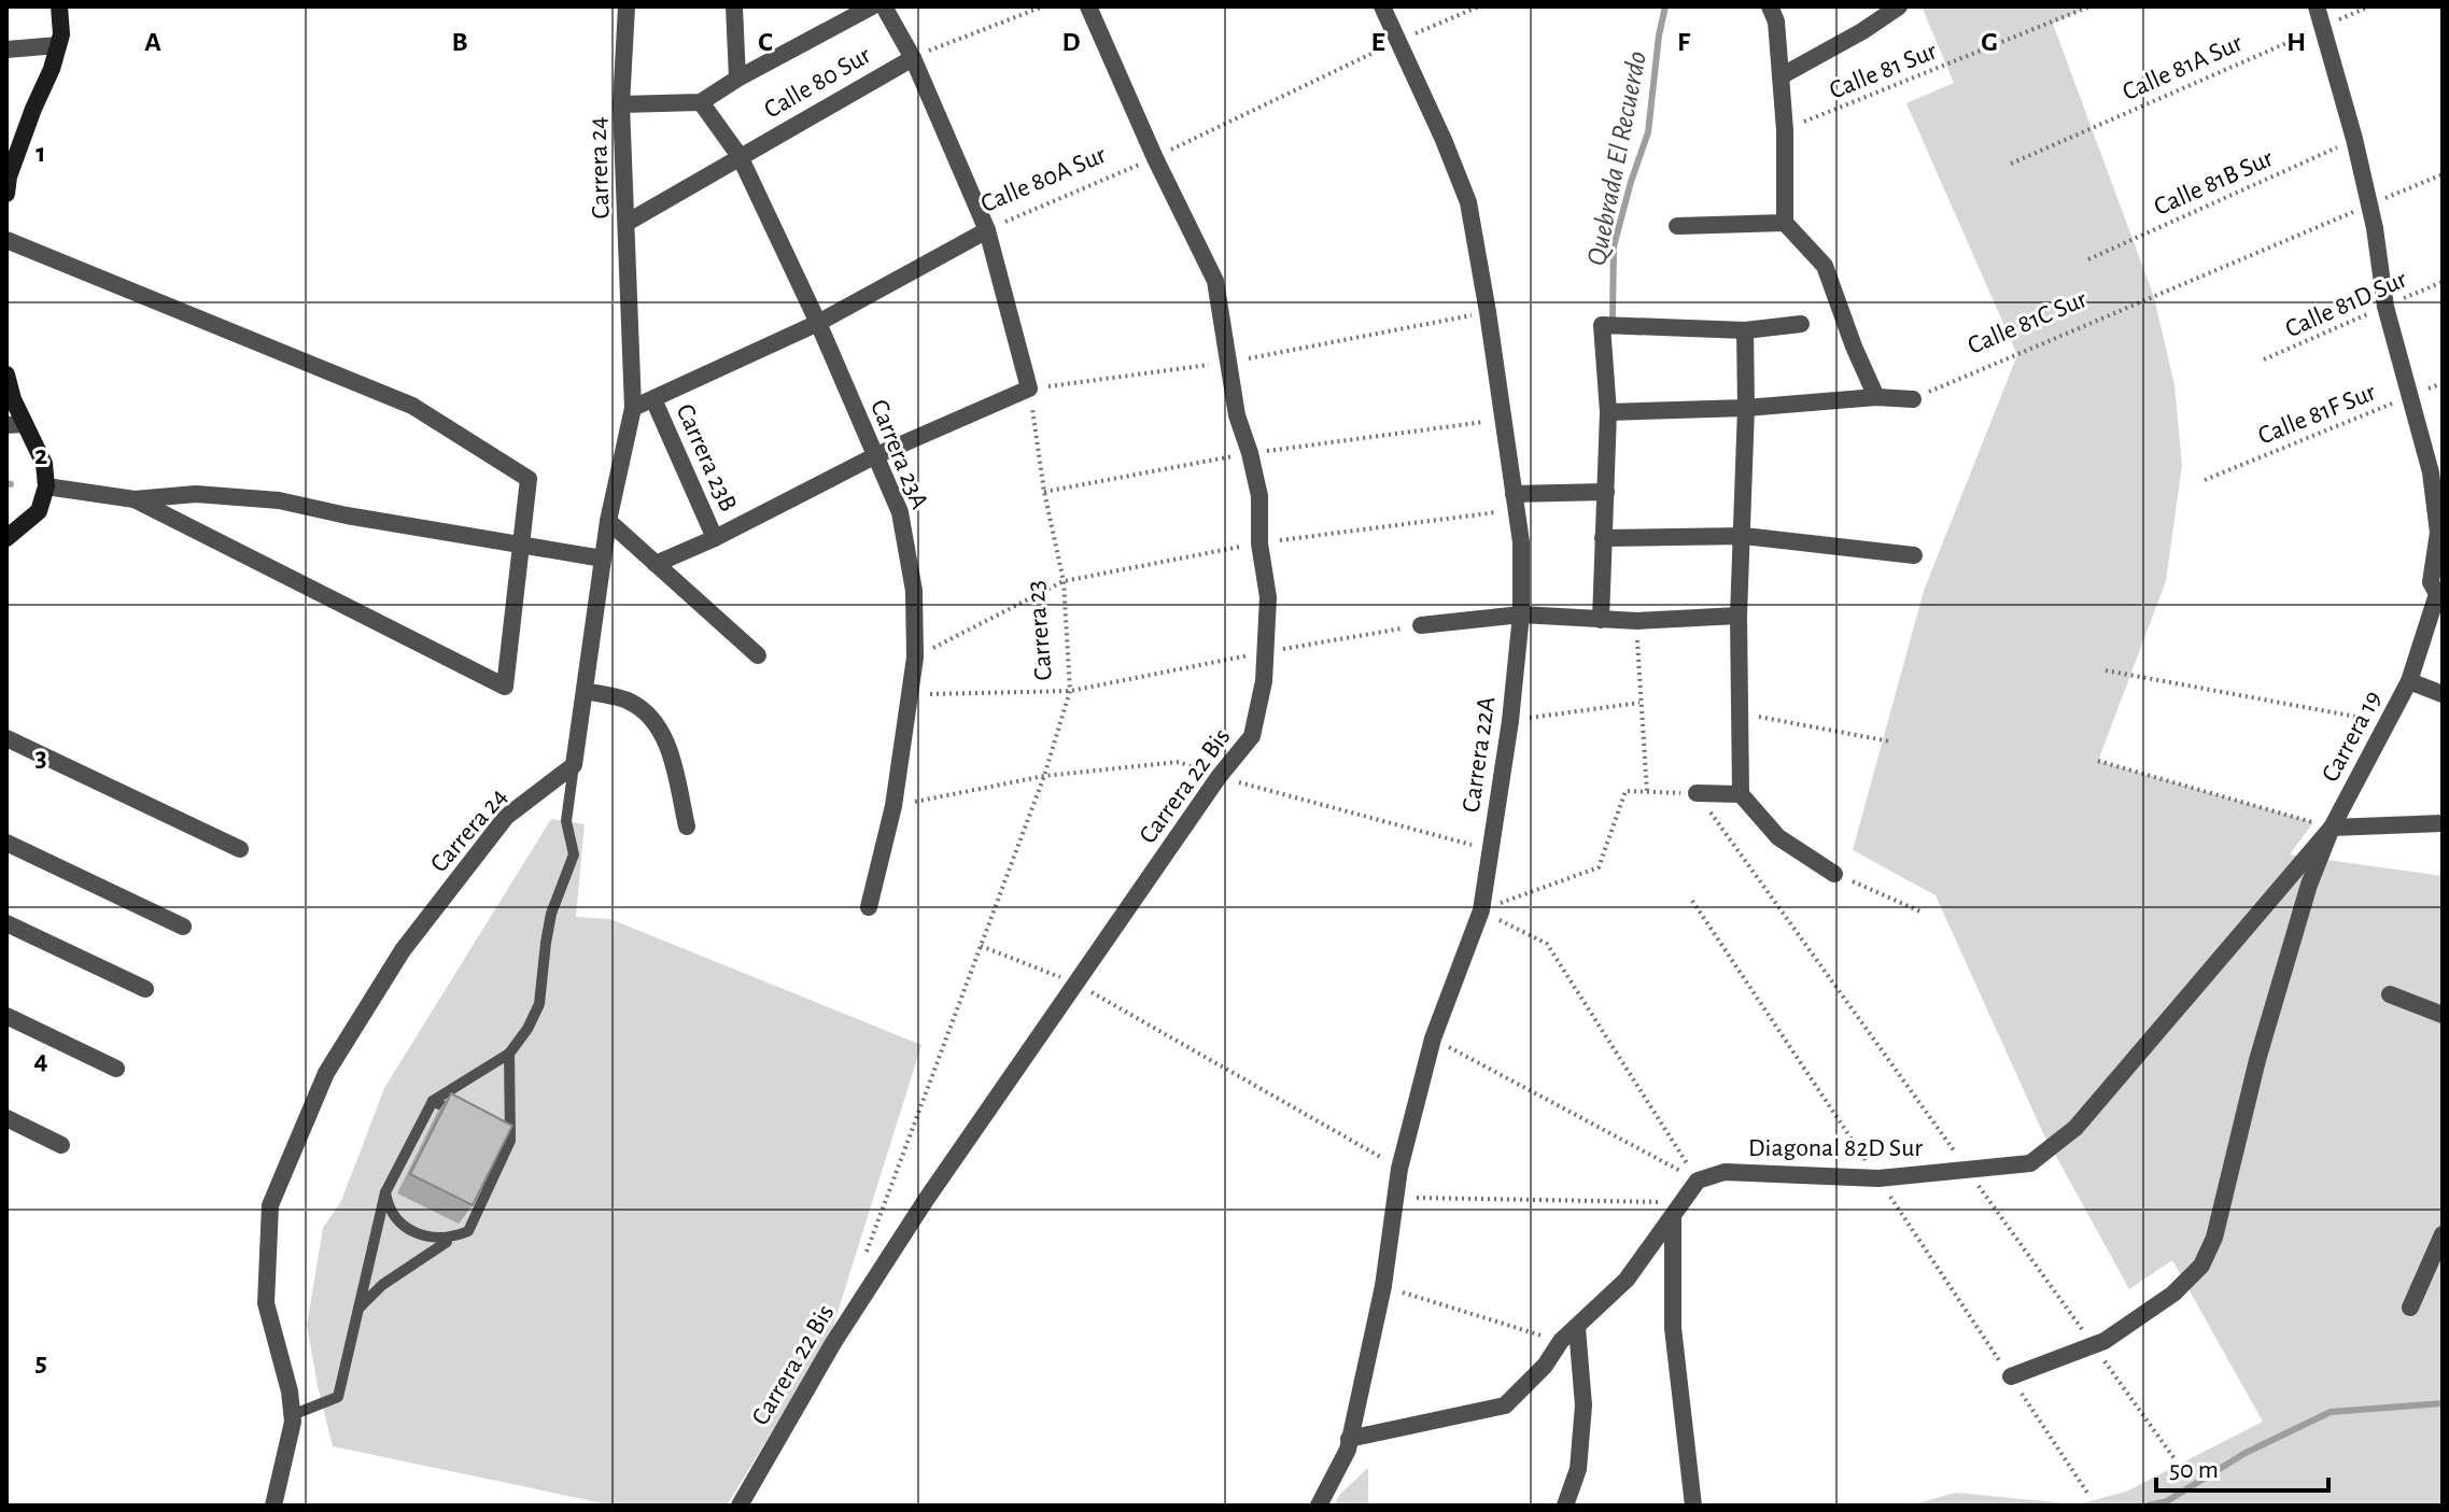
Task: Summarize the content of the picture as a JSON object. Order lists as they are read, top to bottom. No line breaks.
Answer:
{"streets":{"street":["Calle 80 Sur","Carrera 24","Calle 80A Sur","Carrera 23A","Carrera 23B","Carrera 19","Carrera 22A","Carrera 22 Bis","Diagonal 82D Sur"],"path":["Calle 81A Sur","Calle 81 Sur","Calle 81B Sur","Calle 81D Sur","Calle 81C Sur","Calle 81F Sur","Carrera 23"]},"crossings":[["Calle 81A Sur","Carrera 19"],["Calle 80 Sur","Carrera 24"],["Calle 80 Sur","Carrera 23A"],["Carrera 24","Calle 80A Sur"],["Calle 80A Sur","Carrera 23A"],["Calle 80A Sur","Carrera 23B"],["Calle 80A Sur","Carrera 22A"],["Calle 80A Sur","Carrera 22 Bis"],["Calle 81B Sur","Carrera 19"],["Calle 81D Sur","Carrera 19"],["Calle 81C Sur","Carrera 19"],["Calle 81F Sur","Carrera 19"],["Carrera 19","Diagonal 82D Sur"]],"water":["Quebrada El Recuerdo"],"scale_bar":"50 m","grid":{"columns":["A","B","C","D","E","F","G","H"],"rows":["1","2","3","4","5"]}}
